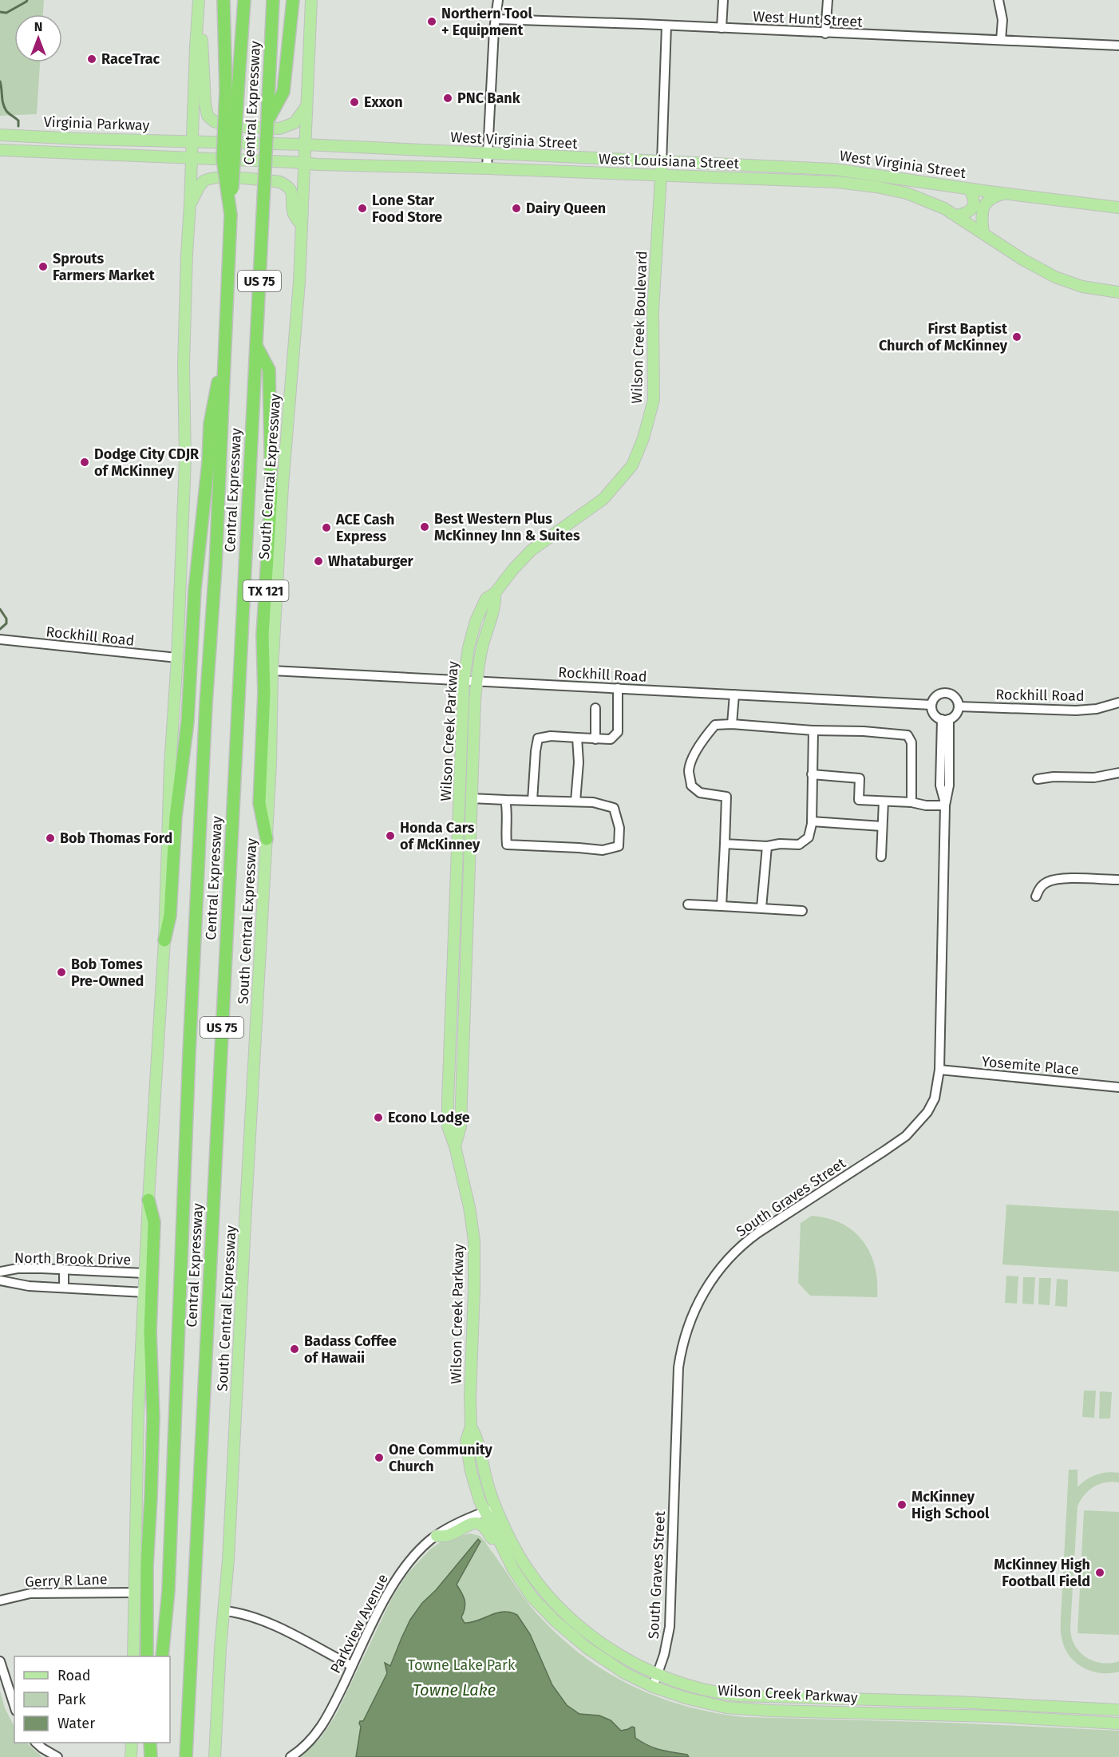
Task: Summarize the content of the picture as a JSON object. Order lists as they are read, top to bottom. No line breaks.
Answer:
{"streets":{"highway":["Central Expressway","US 75","TX 121"],"main road":["Virginia Parkway","West Virginia Street","West Louisiana Street","Wilson Creek Boulevard","South Central Expressway","Wilson Creek Parkway"],"street":["West Hunt Street","Rockhill Road","Yosemite Place","South Graves Street","North Brook Drive","Gerry R Lane","Parkview Avenue"]},"crossings":[["West Hunt Street","Wilson Creek Boulevard"],["Central Expressway","TX 121"],["Virginia Parkway","West Virginia Street"],["Virginia Parkway","West Louisiana Street"],["West Virginia Street","Wilson Creek Boulevard"],["West Virginia Street","South Central Expressway"],["West Louisiana Street","Wilson Creek Boulevard"],["West Louisiana Street","South Central Expressway"],["Wilson Creek Boulevard","Wilson Creek Parkway"],["South Central Expressway","TX 121"],["South Central Expressway","Rockhill Road"],["Rockhill Road","Wilson Creek Parkway"],["Rockhill Road","South Graves Street"],["Wilson Creek Parkway","South Graves Street"],["Wilson Creek Parkway","Parkview Avenue"],["Yosemite Place","South Graves Street"]],"water":["Towne Lake"],"parks":["Towne Lake Park"],"places":["Northern Tool + Equipment","RaceTrac","PNC Bank","Exxon","Lone Star Food Store","Dairy Queen","Sprouts Farmers Market","First Baptist Church of McKinney","Dodge City CDJR of McKinney","Best Western Plus McKinney Inn & Suites","ACE Cash Express","Whataburger","Honda Cars of McKinney","Bob Thomas Ford","Bob Tomes Pre-Owned","Econo Lodge","Badass Coffee of Hawaii","One Community Church","McKinney High School","McKinney High Football Field"],"legend":["Road","Park","Water"],"north":"top"}
